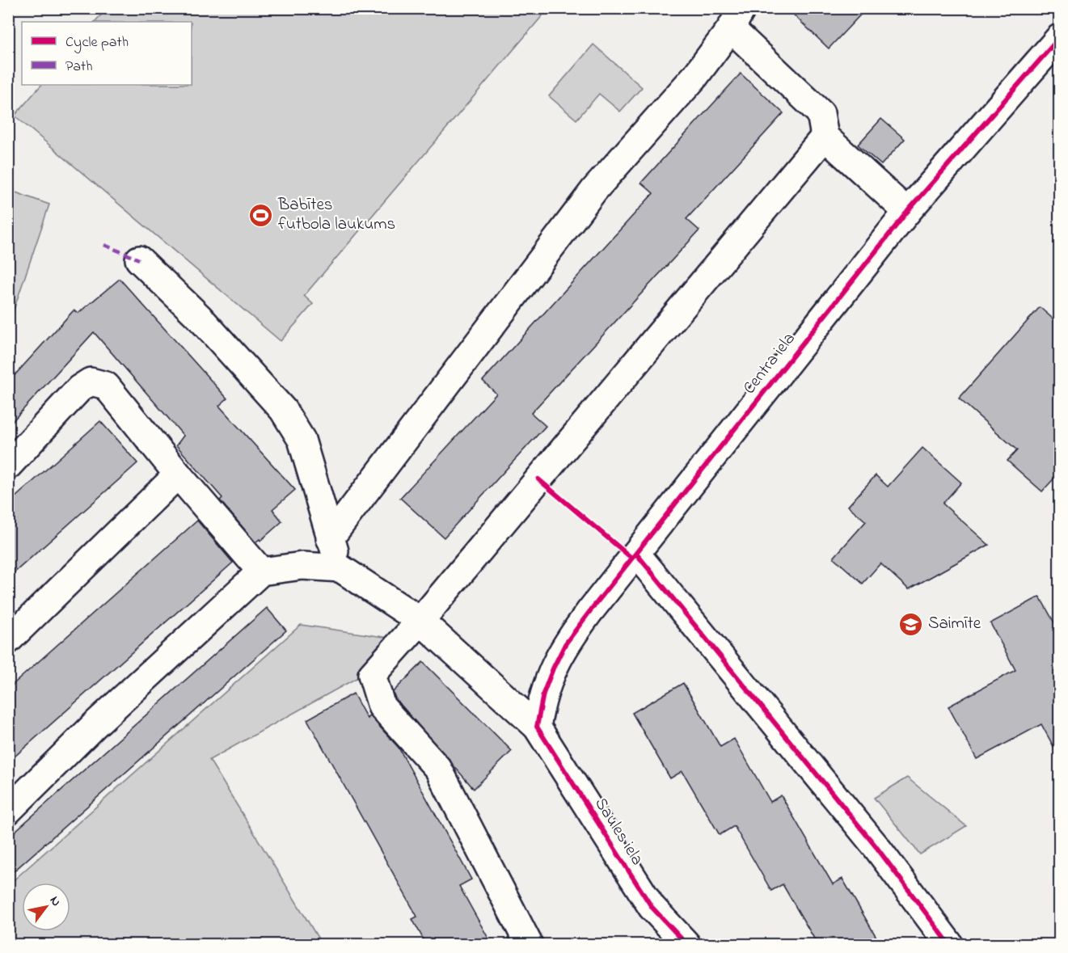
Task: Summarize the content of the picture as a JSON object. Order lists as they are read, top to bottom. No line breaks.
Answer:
{"streets":{"street":["Centra iela","Saules iela"]},"crossings":[["Centra iela","Saules iela"]],"places":{"sports":["Babītes futbola laukums"],"school or university":["Saimīte"]},"legend":["Cycle path","Path"],"north":"top right"}
